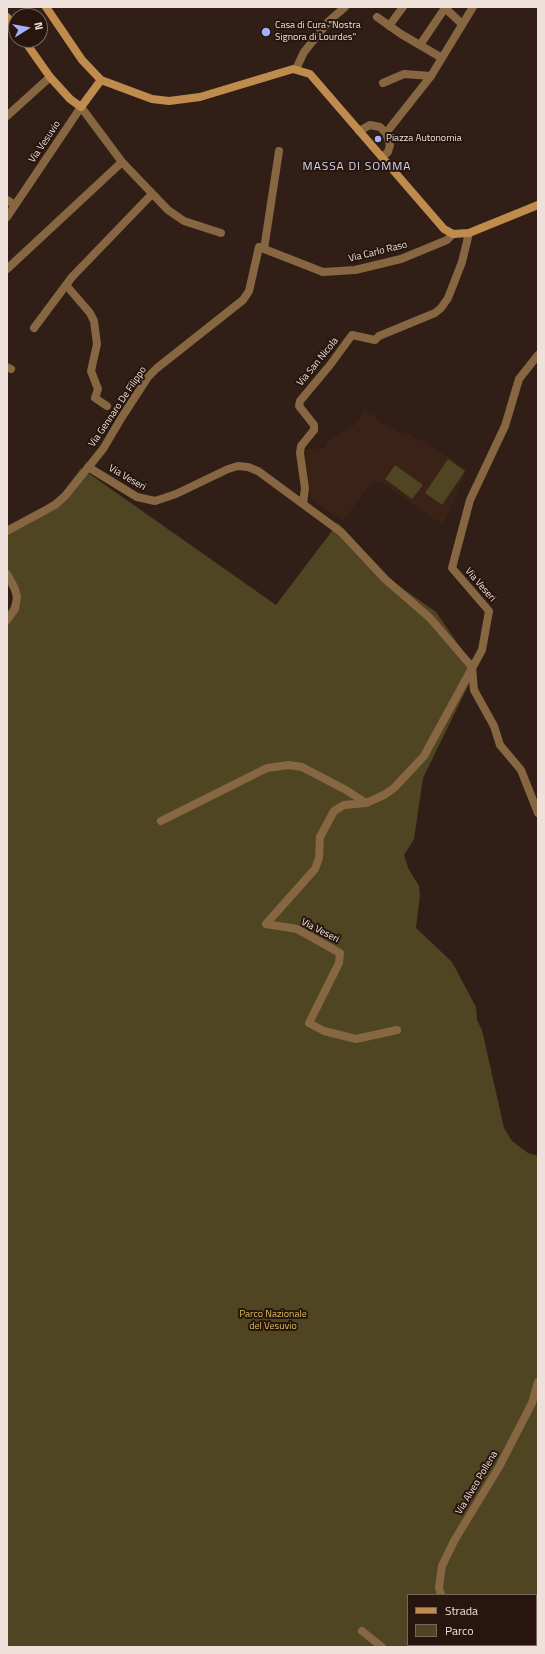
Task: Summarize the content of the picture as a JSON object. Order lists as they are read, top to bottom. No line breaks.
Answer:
{"streets":{"street":["Via Vesuvio","Via Carlo Raso","Via San Nicola","Via Gennaro De Filippo","Via Veseri","Via Alveo Pollena"]},"crossings":[["Via Carlo Raso","Via Gennaro De Filippo"],["Via San Nicola","Via Veseri"],["Via Gennaro De Filippo","Via Veseri"]],"districts":["MASSA DI SOMMA"],"parks":["Parco Nazionale del Vesuvio"],"places":["Casa di Cura \"Nostra Signora di Lourdes\"","Piazza Autonomia"],"legend":["Strada","Parco"],"north":"right"}
